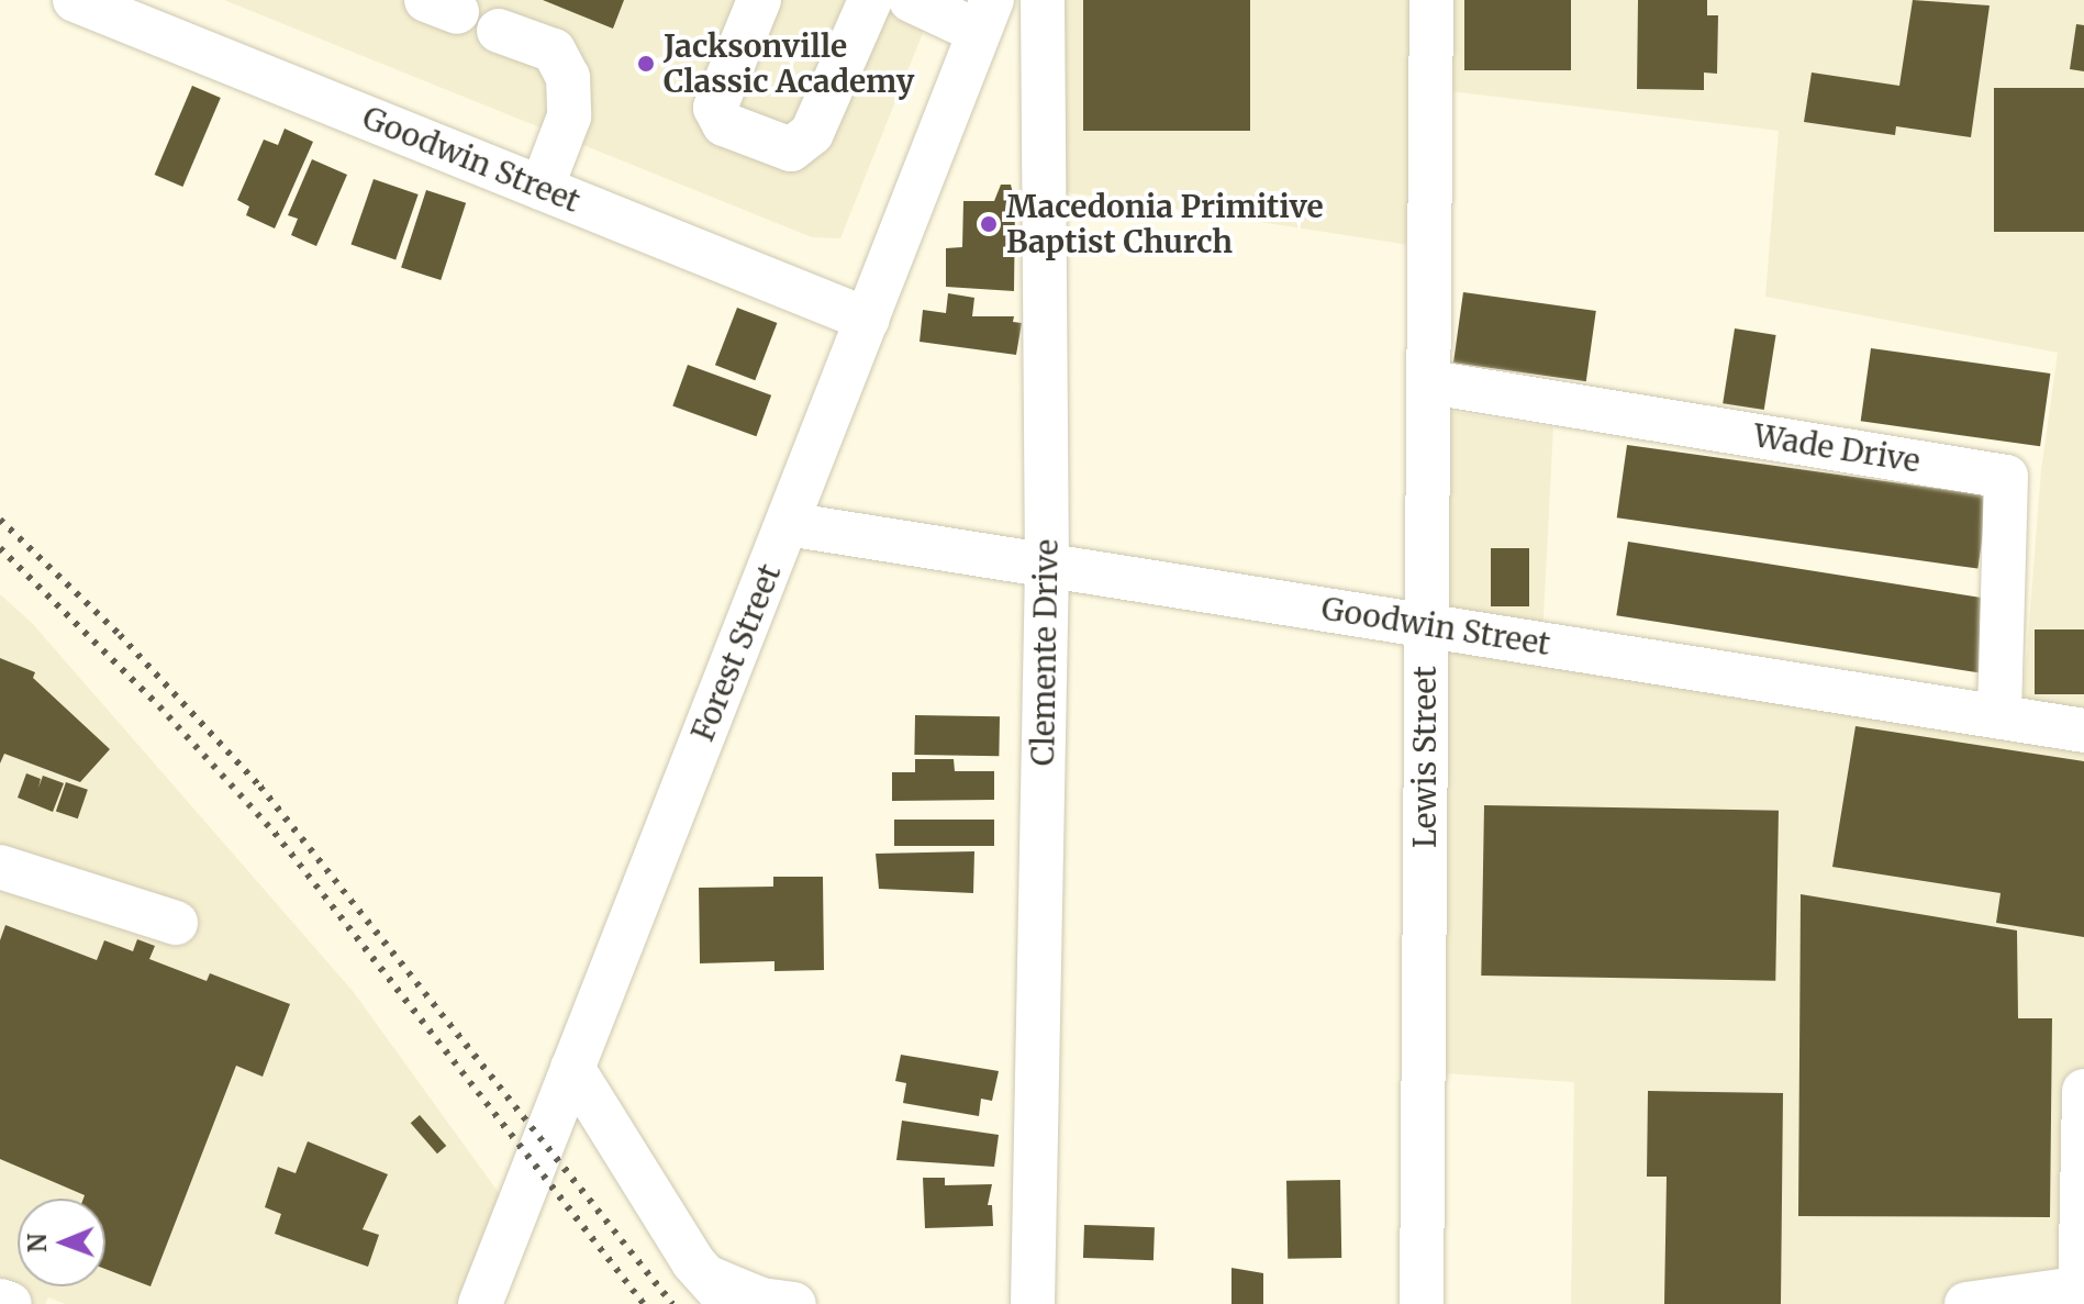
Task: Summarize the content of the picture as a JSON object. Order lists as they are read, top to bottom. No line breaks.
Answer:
{"streets":{"street":["Goodwin Street","Wade Drive","Forest Street","Clemente Drive","Lewis Street"]},"crossings":[["Goodwin Street","Wade Drive"],["Goodwin Street","Forest Street"],["Goodwin Street","Clemente Drive"],["Goodwin Street","Lewis Street"],["Wade Drive","Lewis Street"]],"places":["Jacksonville Classic Academy","Macedonia Primitive Baptist Church"],"north":"left"}
